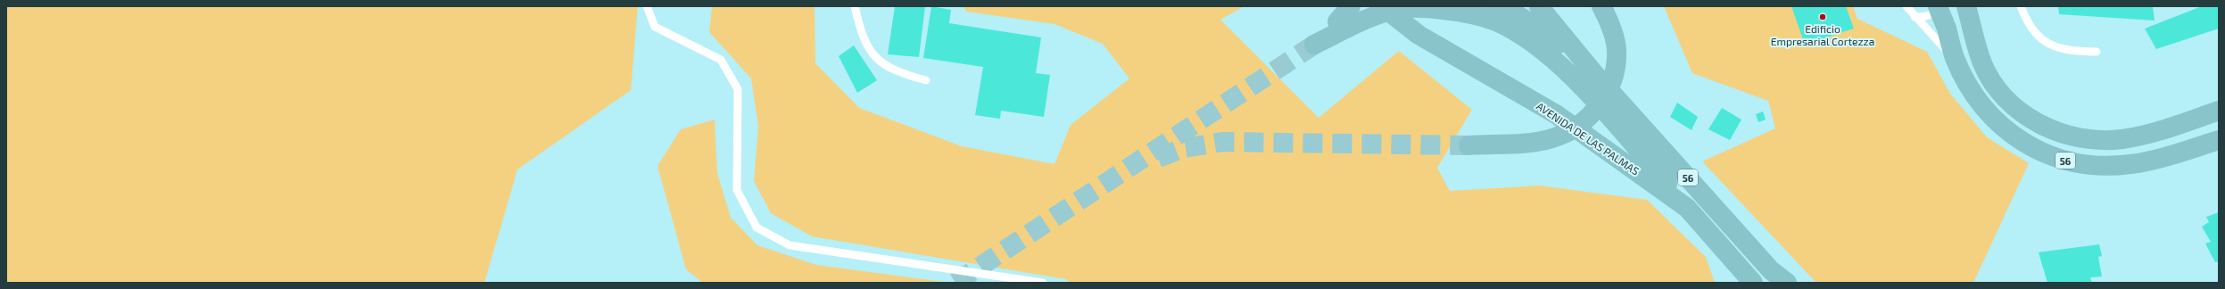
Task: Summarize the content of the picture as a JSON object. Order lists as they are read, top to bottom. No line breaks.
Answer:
{"streets":{"main road":["AVENIDA DE LAS PALMAS","56"]},"places":["Edificio Empresarial Cortezza"]}
